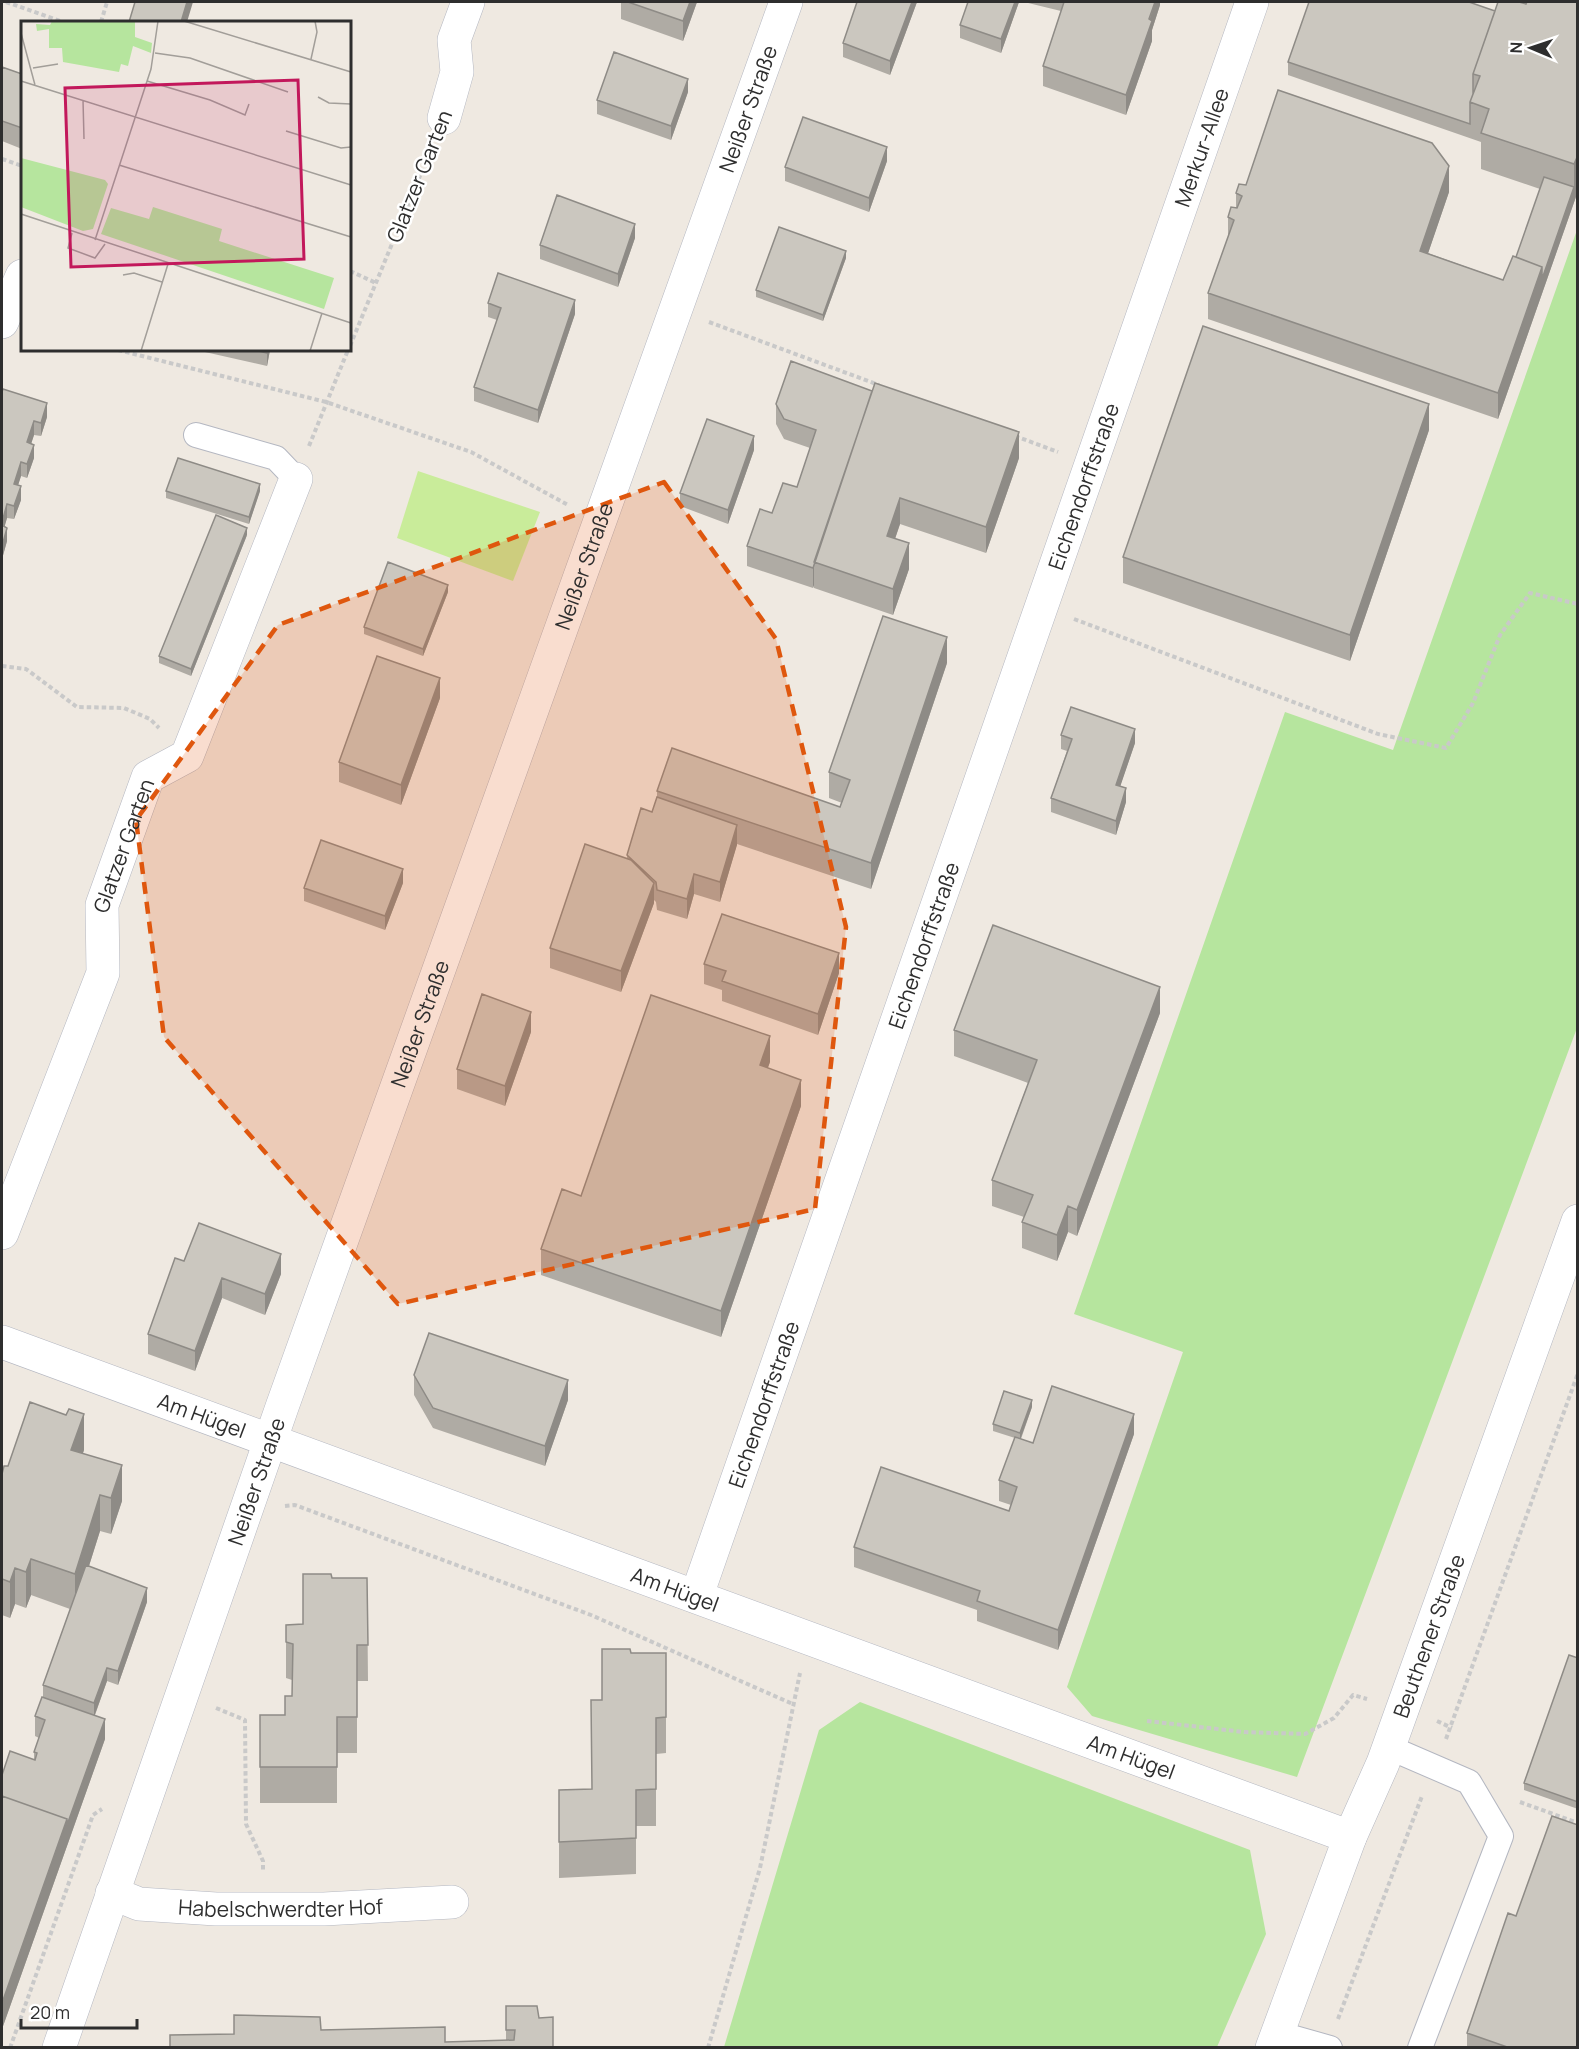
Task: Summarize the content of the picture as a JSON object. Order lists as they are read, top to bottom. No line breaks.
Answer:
{"streets":{"street":["Neißer Straße","Merkur-Allee","Glatzer Garten","Eichendorffstraße","Am Hügel","Beuthener Straße","Habelschwerdter Hof"]},"crossings":[["Neißer Straße","Am Hügel"],["Neißer Straße","Habelschwerdter Hof"],["Merkur-Allee","Eichendorffstraße"],["Eichendorffstraße","Am Hügel"],["Am Hügel","Beuthener Straße"]],"scale_bar":"20 m","north":"left"}
